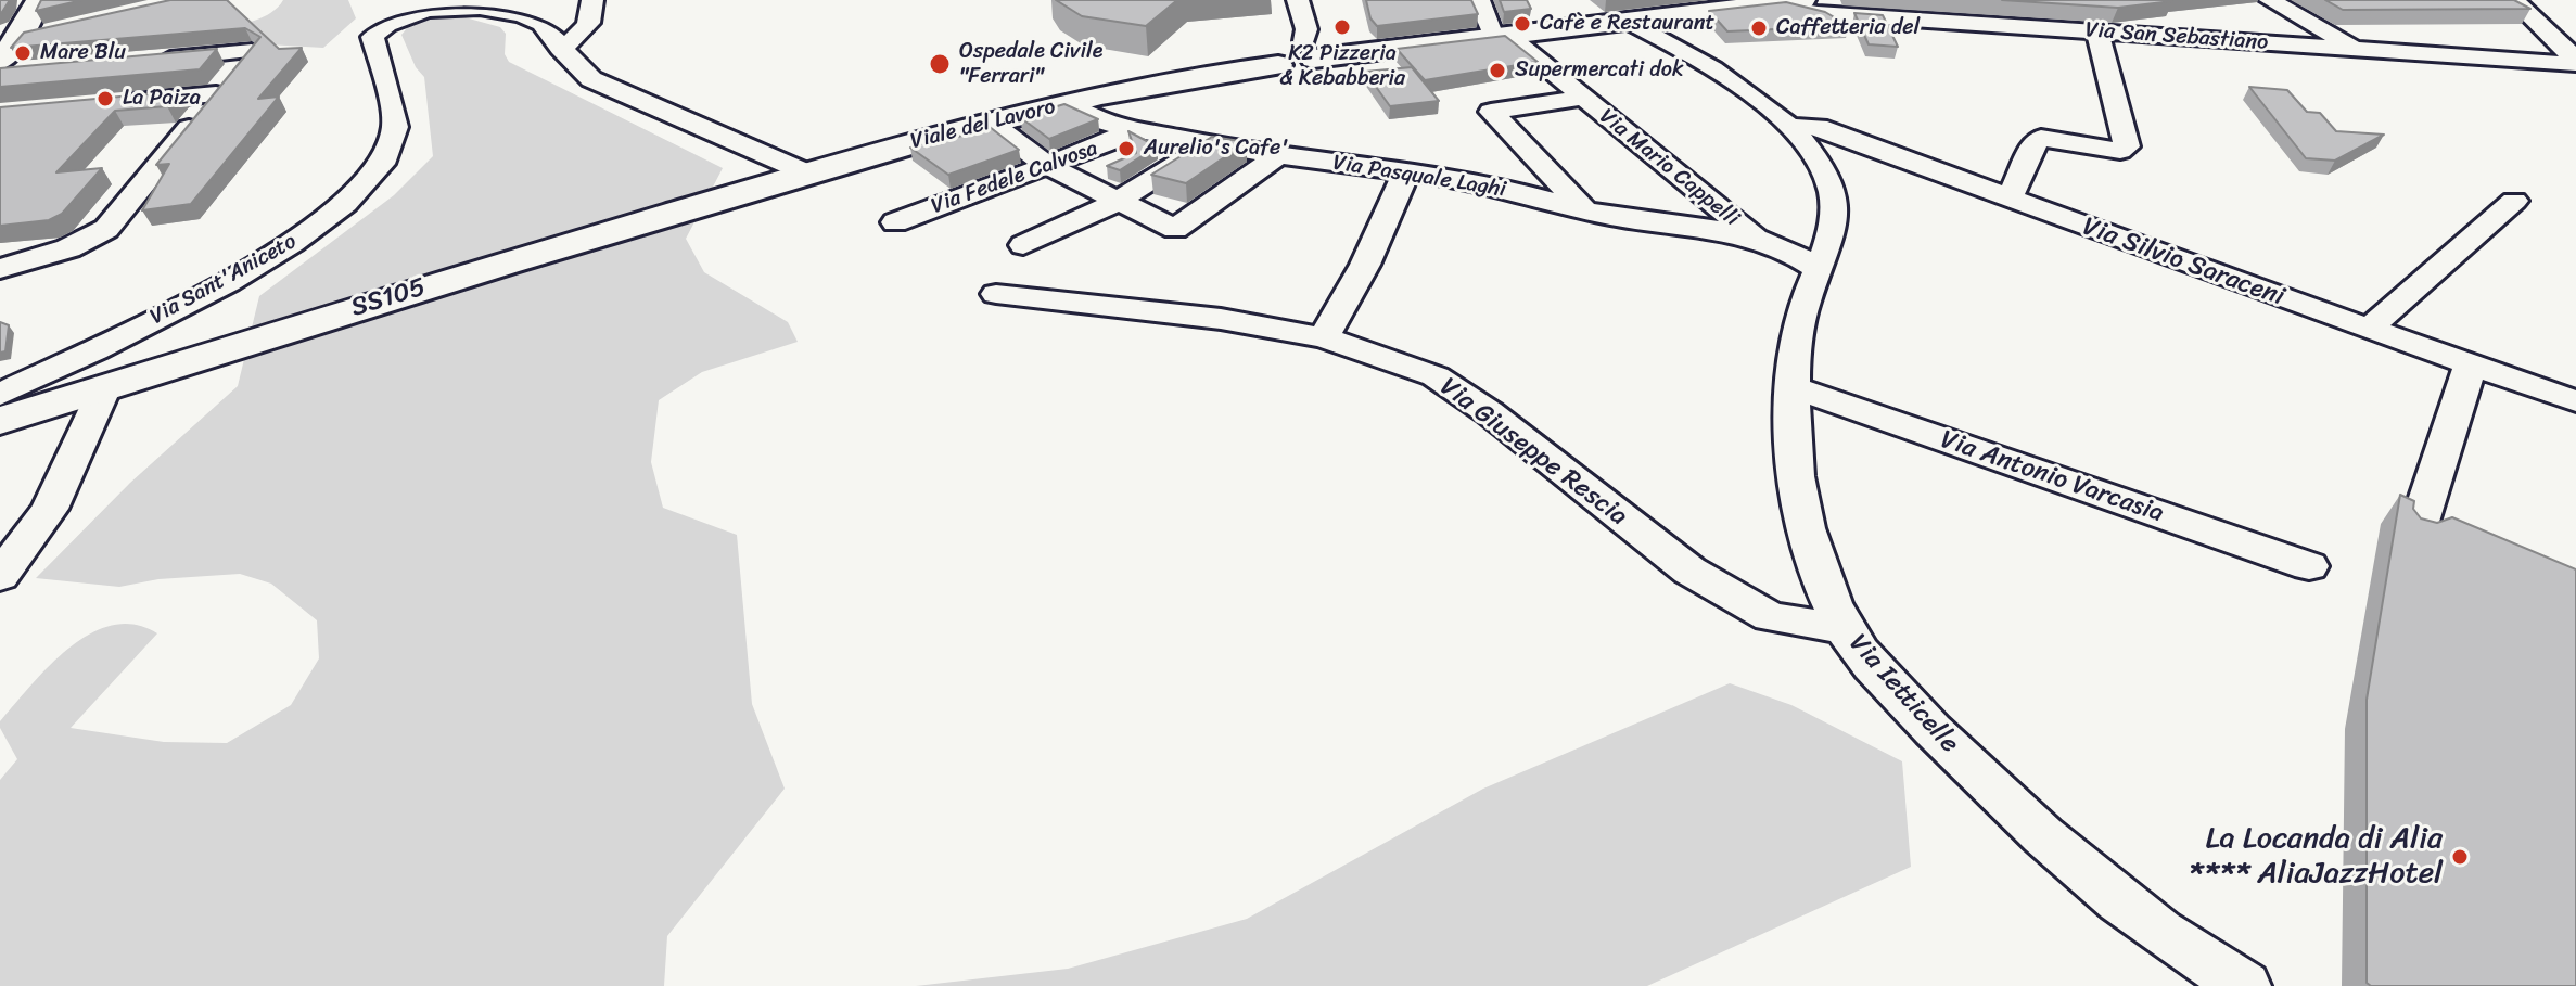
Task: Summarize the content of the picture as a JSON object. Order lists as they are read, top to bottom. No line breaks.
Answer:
{"streets":{"main road":["Viale del Lavoro","SS105"],"street":["Via San Sebastiano","Via Mario Cappelli","Via Pasquale Laghi","Via Fedele Calvosa","Via Silvio Saraceni","Via Sant'Aniceto","Via Giuseppe Rescia","Via Antonio Varcasia","Via Ietticelle"]},"crossings":[["Viale del Lavoro","Via Pasquale Laghi"],["Viale del Lavoro","Via Sant'Aniceto"],["Viale del Lavoro","SS105"],["Via Mario Cappelli","Via Pasquale Laghi"],["Via Pasquale Laghi","Via Fedele Calvosa"],["Via Pasquale Laghi","Via Ietticelle"],["Via Silvio Saraceni","Via Ietticelle"],["Via Sant'Aniceto","SS105"],["Via Giuseppe Rescia","Via Ietticelle"],["Via Antonio Varcasia","Via Ietticelle"]],"places":["Cafè e Restaurant","K2 Pizzeria & Kebabberia","Caffetteria del","Mare Blu","Ospedale Civile \"Ferrari\"","Supermercati dok","La Paiza","Aurelio's Cafe'","La Locanda di Alia **** AliaJazzHotel"]}
